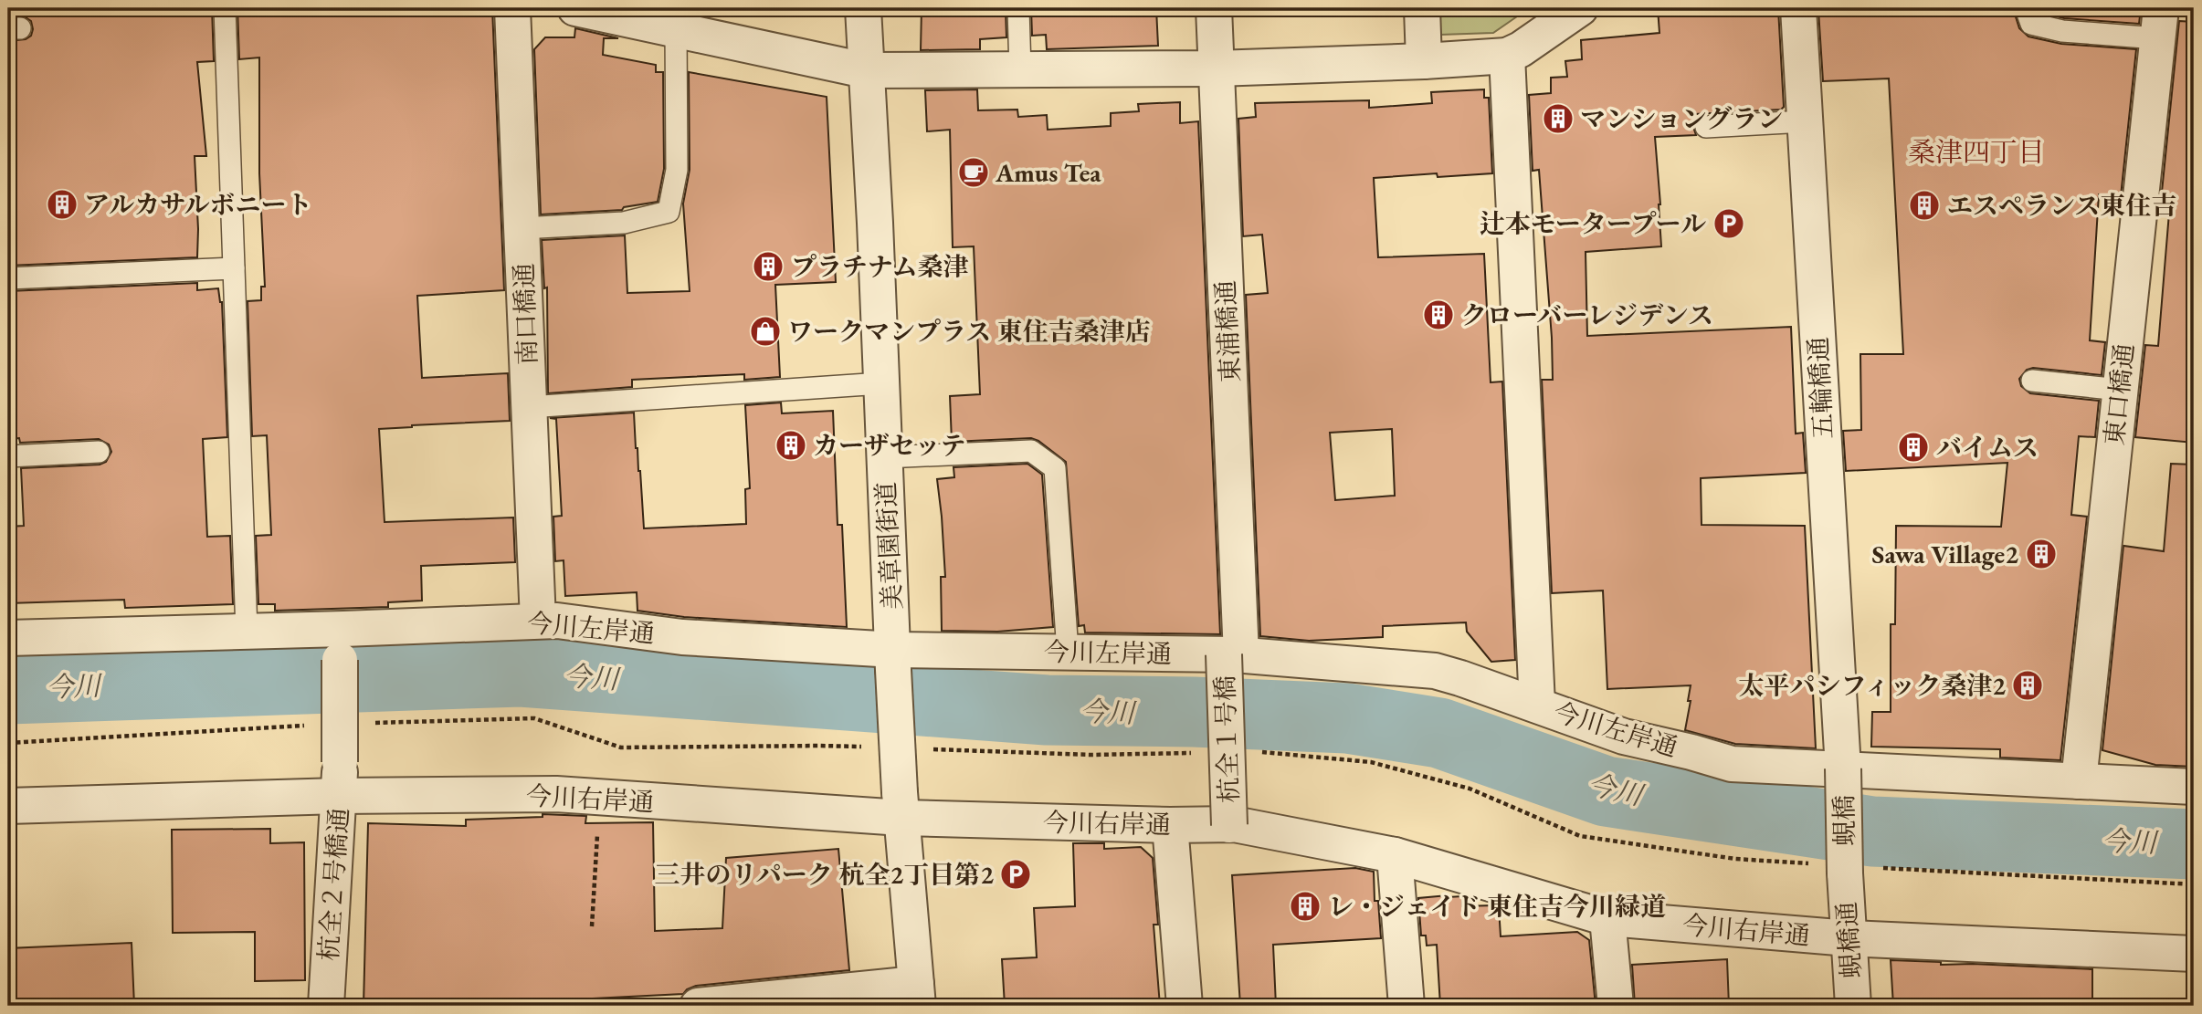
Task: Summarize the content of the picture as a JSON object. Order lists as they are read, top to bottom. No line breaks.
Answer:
{"streets":{"street":["南口橋通","東浦橋通","五輪橋通","東口橋通","美章園街道","今川左岸通","杭全１号橋","今川右岸通","蜆橋","杭全２号橋通","蜆橋通"]},"crossings":[["南口橋通","今川左岸通"],["東浦橋通","今川左岸通"],["東浦橋通","杭全１号橋"],["五輪橋通","今川左岸通"],["五輪橋通","蜆橋"],["東口橋通","今川左岸通"],["美章園街道","今川左岸通"],["美章園街道","今川右岸通"],["今川左岸通","杭全１号橋"],["今川左岸通","蜆橋"],["今川左岸通","杭全２号橋通"],["杭全１号橋","今川右岸通"],["今川右岸通","杭全２号橋通"],["今川右岸通","蜆橋通"],["蜆橋","蜆橋通"]],"districts":["桑津四丁目"],"water":["今川"],"places":{"building":["マンショングラン","アルカサルボニート","エスペランス東住吉","プラチナム桑津","クローバーレジデンス","カーザセッテ","バイムス","Sawa Village2","太平パシフィック桑津2","レ・ジェイド 東住吉今川緑道"],"cafe":["Amus Tea"],"parking":["辻本モータープール","三井のリパーク 杭全2丁目第2"],"shop":["ワークマンプラス 東住吉桑津店"]}}
